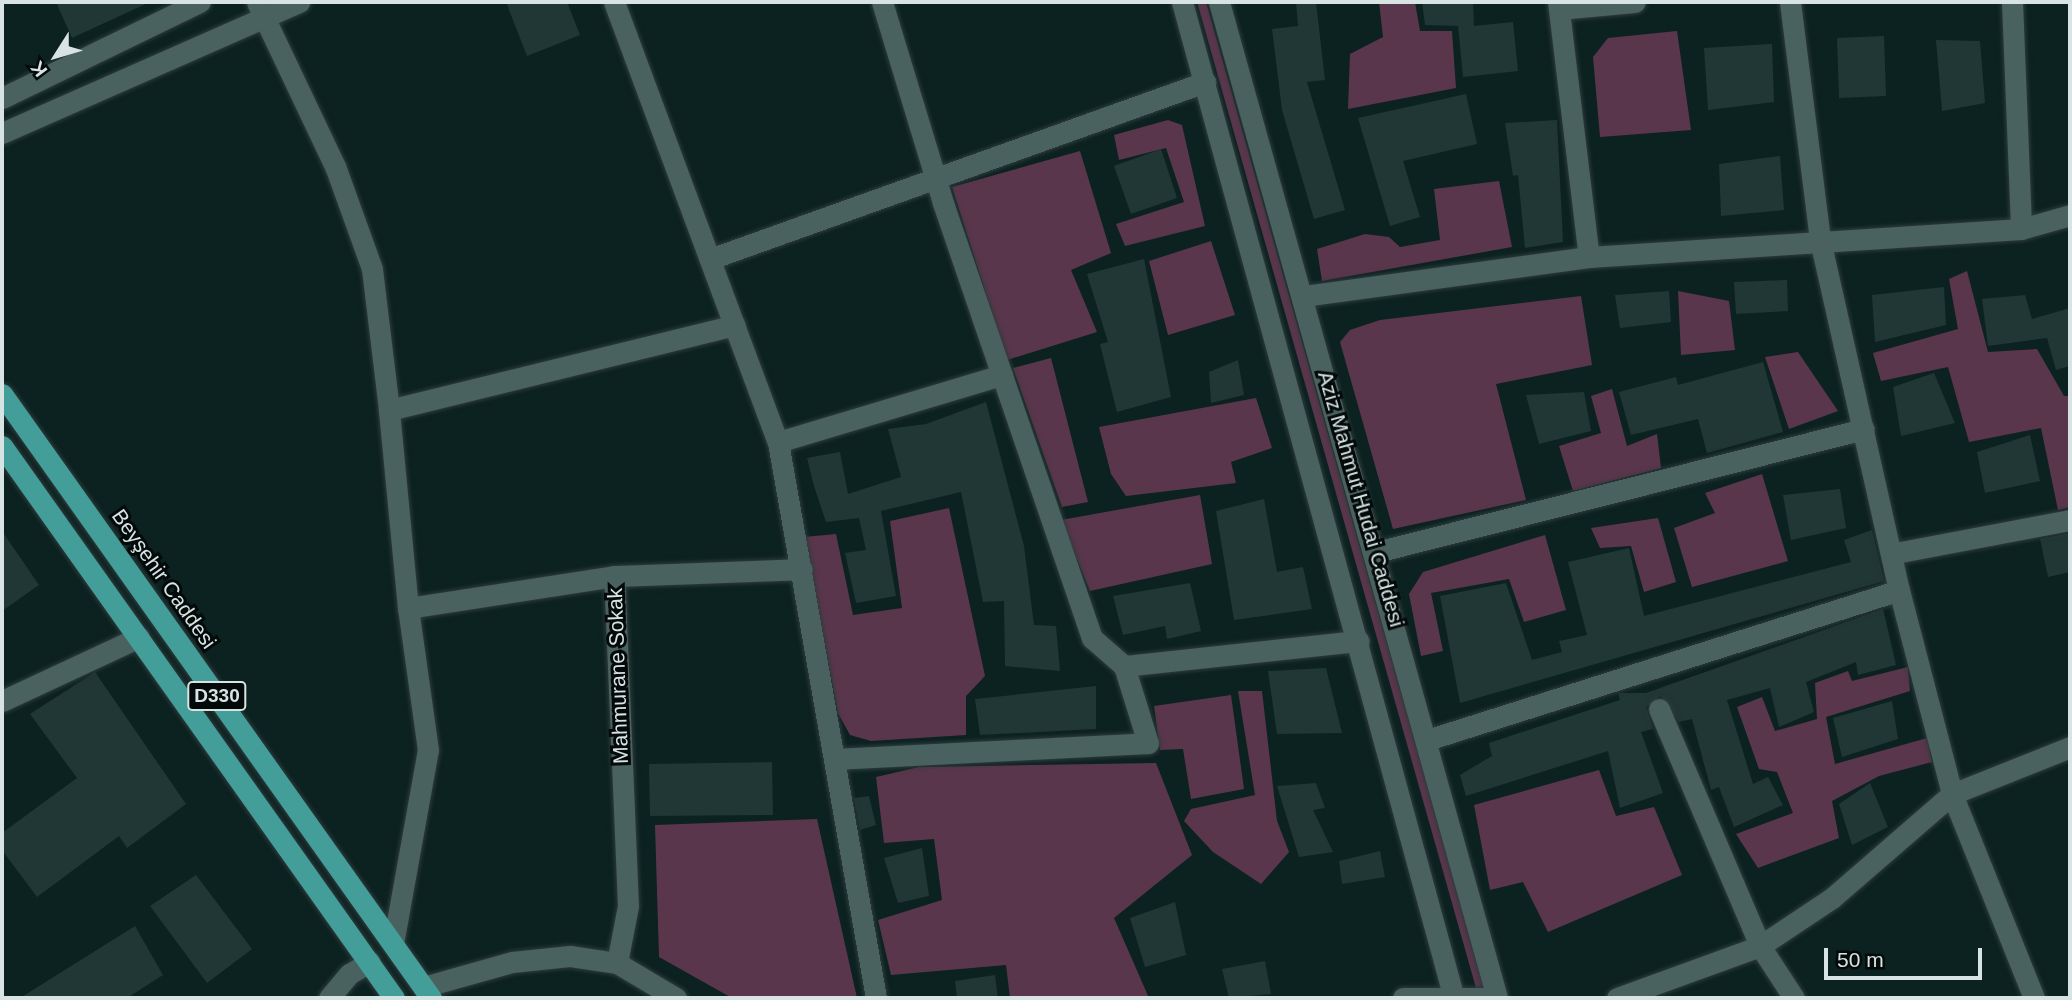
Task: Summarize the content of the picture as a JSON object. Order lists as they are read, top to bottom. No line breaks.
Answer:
{"streets":{"highway":["Beyşehir Caddesi","D330"],"street":["Aziz Mahmut Hudai Caddesi","Mahmurane Sokak"]},"scale_bar":"50 m","north":"bottom left"}
